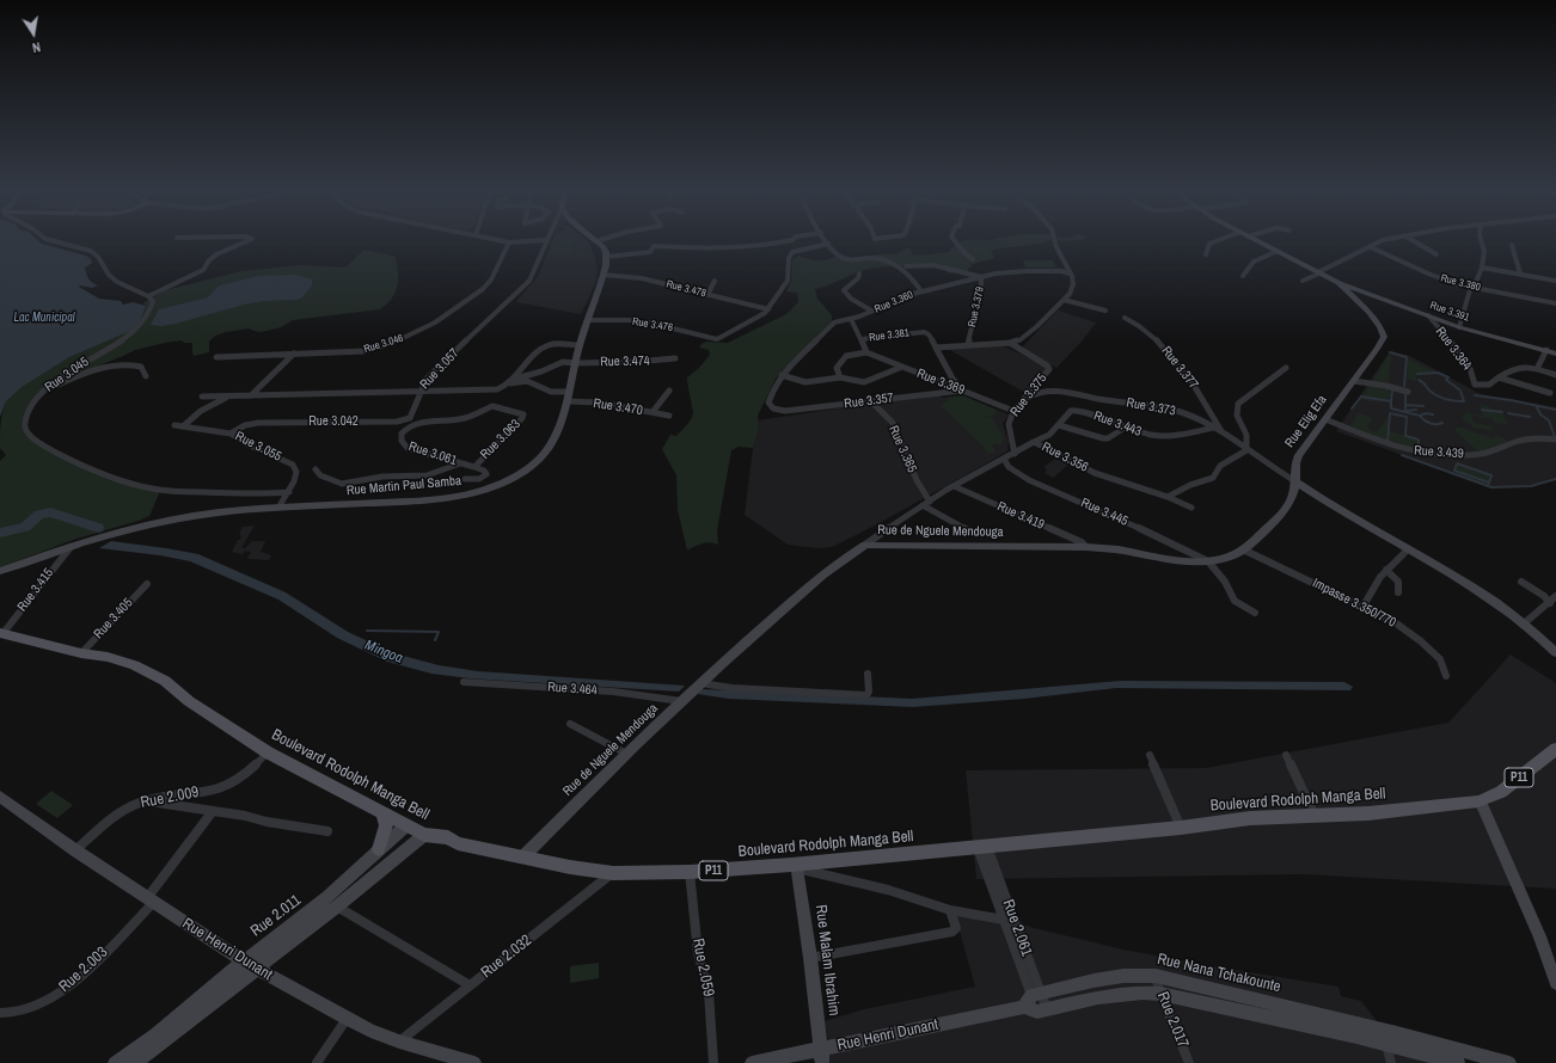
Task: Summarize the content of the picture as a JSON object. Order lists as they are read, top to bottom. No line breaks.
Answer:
{"streets":{"main road":["Rue 3.391","Rue Elig Efa","Rue Martin Paul Samba","Rue de Nguele Mendouga","Boulevard Rodolph Manga Bell","P11","Rue 2.011","Rue Henri Dunant","Rue Malam Ibrahim","Rue Nana Tchakounte"],"street":["Rue 3.380","Rue 3.478","Rue 3.360","Rue 3.379","Rue 3.476","Rue 3.381","Rue 3.046","Rue 3.364","Rue 3.474","Rue 3.377","Rue 3.057","Rue 3.045","Rue 3.369","Rue 3.375","Rue 3.357","Rue 3.470","Rue 3.373","Rue 3.042","Rue 3.443","Rue 3.063","Rue 3.055","Rue 3.365","Rue 3.439","Rue 3.061","Rue 3.356","Rue 3.445","Rue 3.419","Rue 3.415","Impasse 3.350/770","Rue 3.405","Rue 3.464","Rue 2.009","Rue 2.061","Rue 2.032","Rue 2.059","Rue 2.003","Rue 2.017"]},"crossings":[["Rue 3.478","Rue 3.476"],["Rue 3.478","Rue Martin Paul Samba"],["Rue 3.360","Rue 3.379"],["Rue 3.360","Rue 3.357"],["Rue 3.391","Rue 3.364"],["Rue 3.391","Rue Elig Efa"],["Rue 3.476","Rue Martin Paul Samba"],["Rue 3.474","Rue Martin Paul Samba"],["Rue 3.377","Rue 3.373"],["Rue 3.057","Rue 3.042"],["Rue 3.045","Rue 3.055"],["Rue 3.369","Rue 3.375"],["Rue 3.369","Rue 3.357"],["Rue 3.375","Rue 3.373"],["Rue 3.375","Rue 3.356"],["Rue 3.357","Rue 3.365"],["Rue 3.470","Rue Martin Paul Samba"],["Rue 3.373","Rue Elig Efa"],["Rue 3.373","Rue 3.443"],["Rue 3.373","Rue de Nguele Mendouga"],["Rue 3.042","Rue 3.055"],["Rue Elig Efa","Rue 3.439"],["Rue Elig Efa","Rue de Nguele Mendouga"],["Rue 3.443","Rue 3.356"],["Rue 3.063","Rue 3.061"],["Rue 3.055","Rue Martin Paul Samba"],["Rue 3.365","Rue 3.356"],["Rue 3.356","Rue 3.445"],["Rue 3.356","Rue 3.419"],["Rue 3.356","Rue de Nguele Mendouga"],["Rue Martin Paul Samba","Rue 3.415"],["Rue 3.445","Rue de Nguele Mendouga"],["Rue 3.419","Rue de Nguele Mendouga"],["Rue de Nguele Mendouga","Impasse 3.350/770"],["Rue de Nguele Mendouga","Rue 3.464"],["Rue de Nguele Mendouga","Boulevard Rodolph Manga Bell"],["Rue 3.415","Boulevard Rodolph Manga Bell"],["Rue 3.405","Boulevard Rodolph Manga Bell"],["Boulevard Rodolph Manga Bell","P11"],["Boulevard Rodolph Manga Bell","Rue 2.009"],["Boulevard Rodolph Manga Bell","Rue 2.011"],["Boulevard Rodolph Manga Bell","Rue 2.061"],["Boulevard Rodolph Manga Bell","Rue 2.032"],["Boulevard Rodolph Manga Bell","Rue Malam Ibrahim"],["Boulevard Rodolph Manga Bell","Rue 2.059"],["Rue 2.009","Rue Henri Dunant"],["Rue 2.011","Rue Henri Dunant"],["Rue 2.061","Rue Henri Dunant"],["Rue 2.061","Rue Nana Tchakounte"],["Rue Henri Dunant","Rue 2.032"],["Rue Henri Dunant","Rue Malam Ibrahim"],["Rue Henri Dunant","Rue 2.003"],["Rue Henri Dunant","Rue Nana Tchakounte"],["Rue Nana Tchakounte","Rue 2.017"]],"water":["Lac Municipal","Mingoa"],"north":"bottom"}
